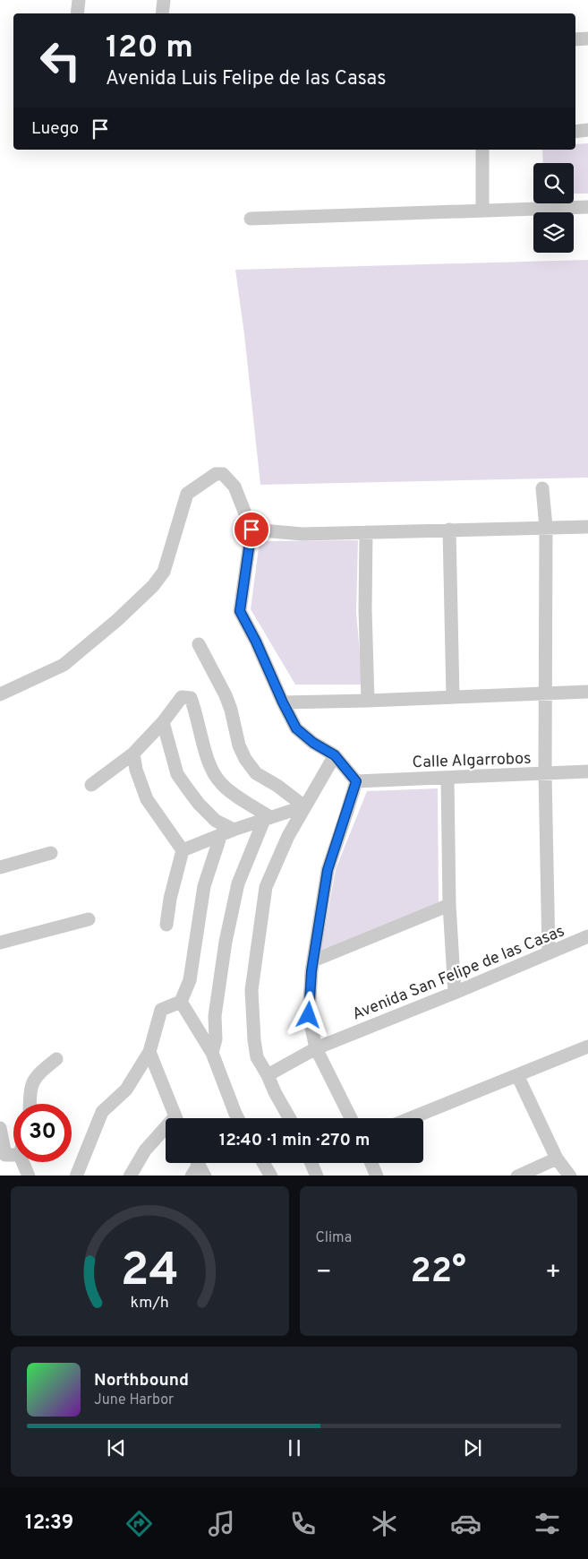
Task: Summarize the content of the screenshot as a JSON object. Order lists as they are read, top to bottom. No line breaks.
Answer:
{"streets":{"street":["Calle Algarrobos","Avenida San Felipe de las Casas"]},"page":{"turn":["120 m","Avenida Luis Felipe de las Casas"],"then":"Luego","limit":"30","trip":"12:40 · 1 min · 270 m","tile":"Clima","heat":["−","22°","+"],"song":["Northbound","June Harbor"],"tabs":"12:39","gauge":["24","km/h"]}}
